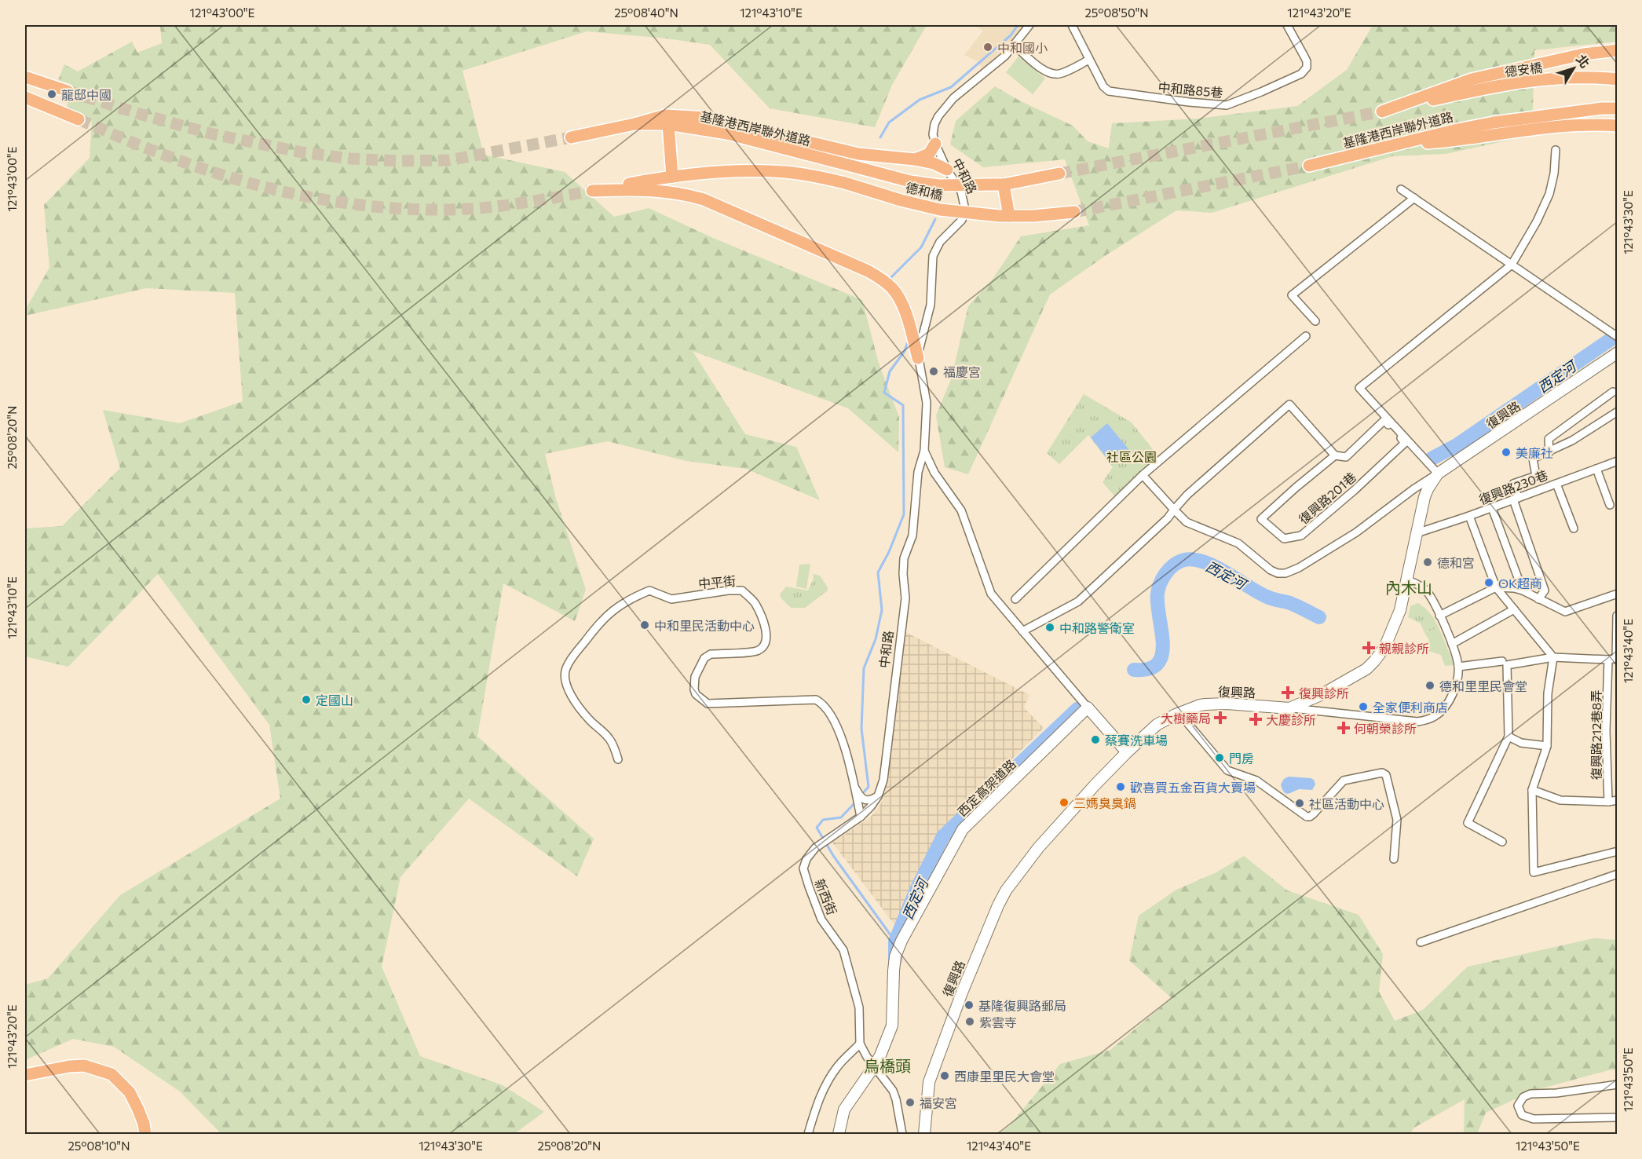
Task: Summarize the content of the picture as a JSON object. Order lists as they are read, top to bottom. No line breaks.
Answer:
{"streets":{"main road":["德安橋","基隆港西岸聯外道路","德和橋"],"street":["中和路85巷","中和路","復興路","復興路230巷","復興路201巷","中平街","復興路212巷8弄","西定高架道路","新西街"]},"crossings":[["德安橋","基隆港西岸聯外道路"],["基隆港西岸聯外道路","德和橋"],["中和路","復興路"],["中和路","復興路201巷"],["中和路","中平街"],["中和路","西定高架道路"],["中和路","新西街"],["復興路","復興路230巷"],["西定高架道路","新西街"]],"districts":["內木山","烏橋頭"],"water":["西定河"],"parks":["社區公園"],"places":{"other":["中和國小","龍邸中國","福慶宮","美廉社","德和宮","OK超商","中和里民活動中心","中和路警衛室","德和里里民會堂","定國山","全家便利商店","蔡賽洗車場","門房","歡喜買五金百貨大賣場","三媽臭臭鍋","社區活動中心","基隆復興路郵局","紫雲寺","西康里里民大會堂","福安宮"],"health":["親親診所","復興診所","大樹藥局","大慶診所","何朝榮診所"]},"north":"top right","coordinates":["121°43'00\"E","25°08'40\"N","121°43'10\"E","25°08'50\"N","121°43'20\"E","121°43'30\"E","25°08'20\"N","121°43'40\"E","121°43'50\"E","25°08'10\"N"]}
